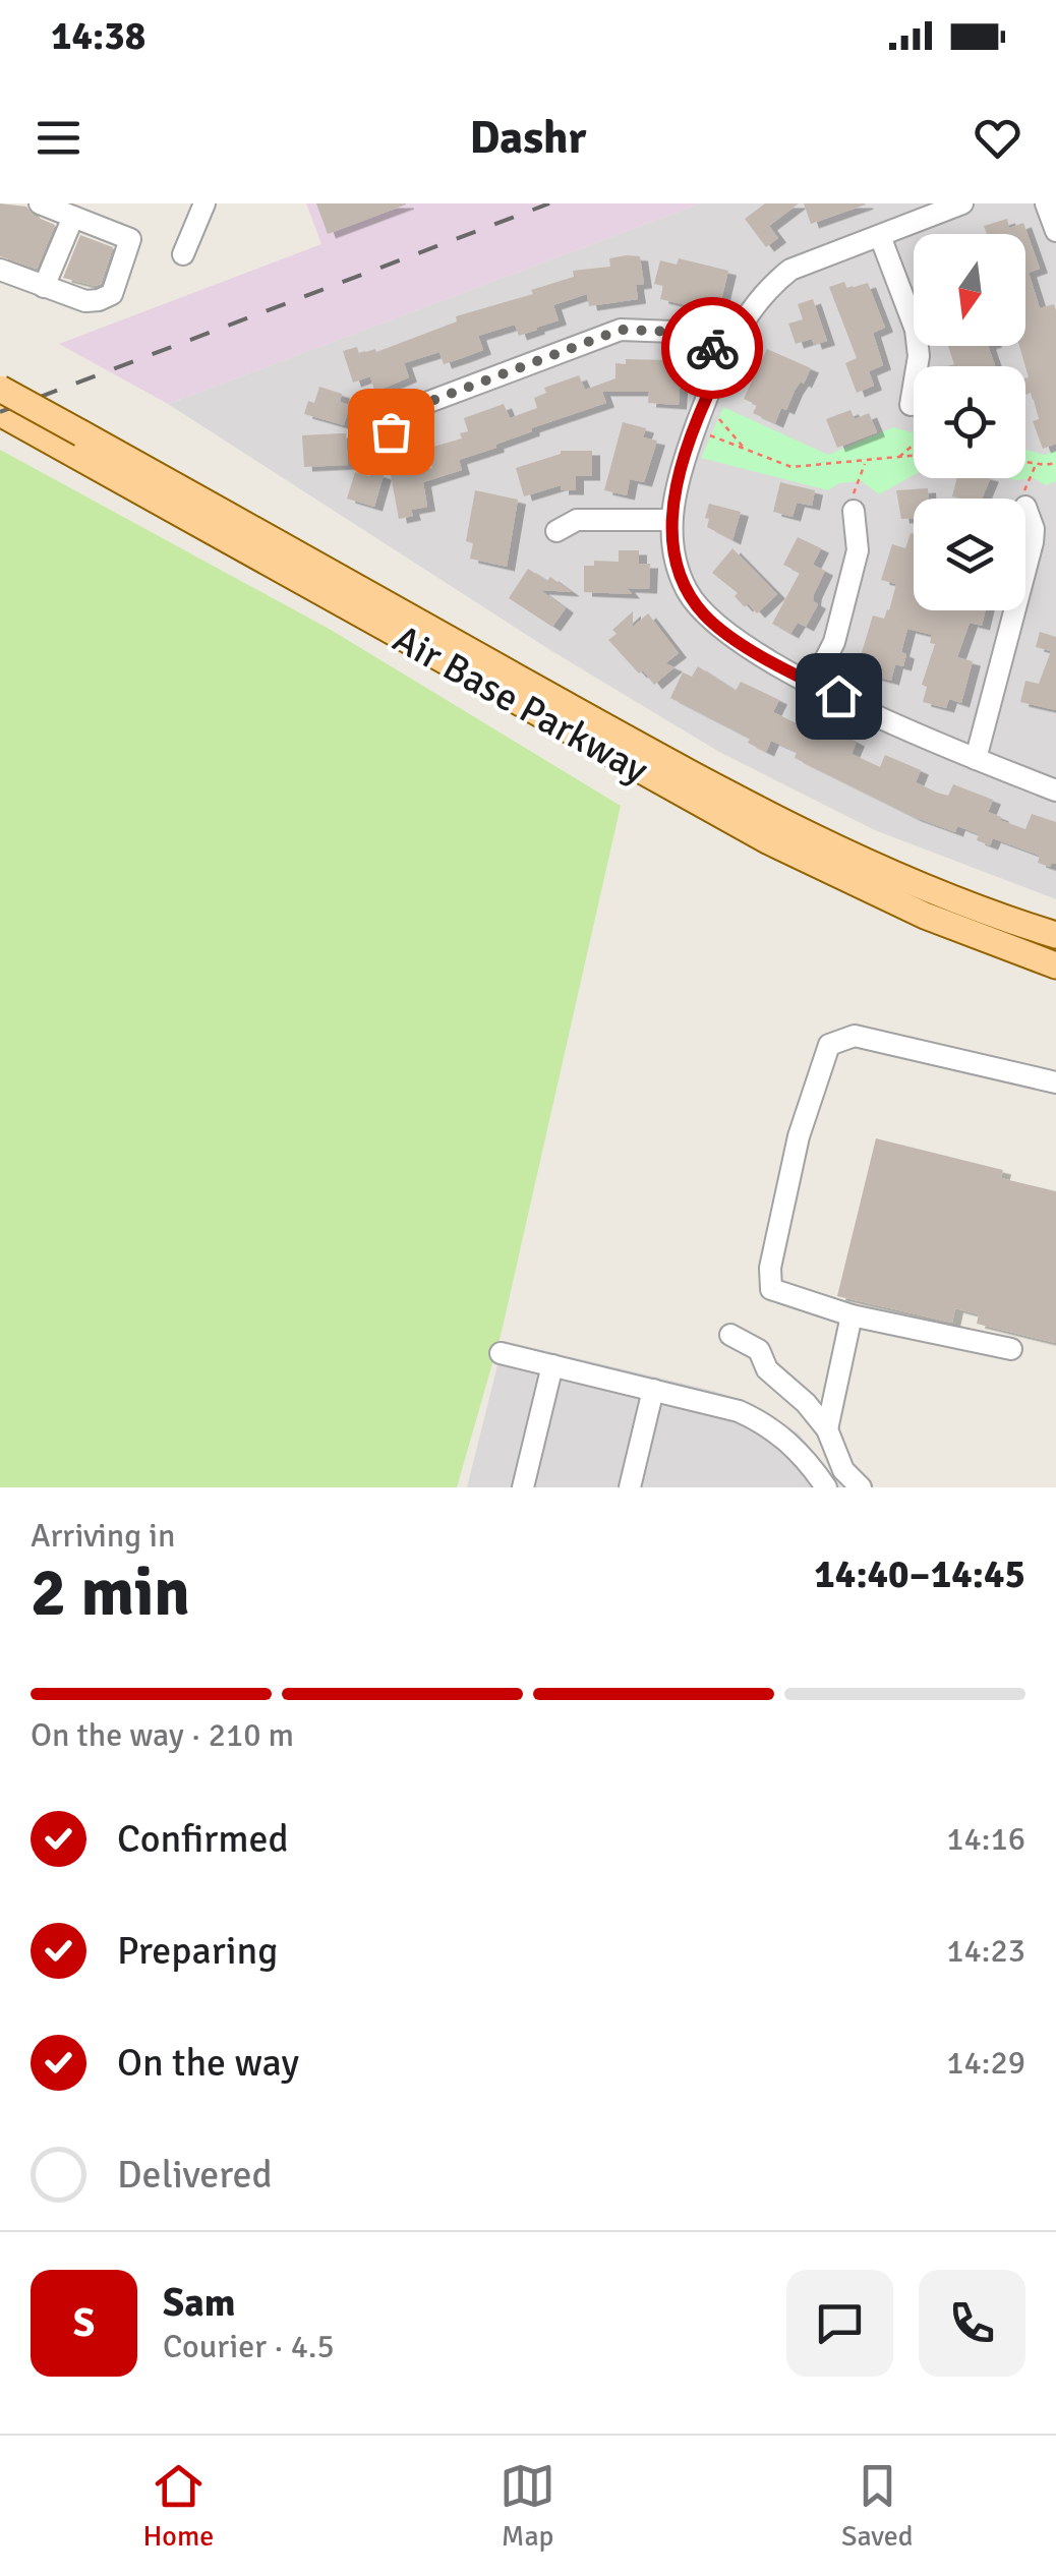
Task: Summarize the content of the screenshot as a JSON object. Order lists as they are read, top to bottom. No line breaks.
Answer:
{"streets":{"main road":["Air Base Parkway"]},"north":"bottom","page":{"status":"14:38","header":"Dashr","heading":["2 min","Arriving in","14:40–14:45"],"panel":["Sam","Courier · 4.5"],"bar":"On the way · 210 m","list":[["Confirmed","14:16"],["Preparing","14:23"],["On the way","14:29"],"Delivered"],"round":"S","tabs":["Home","Map","Saved"]}}
